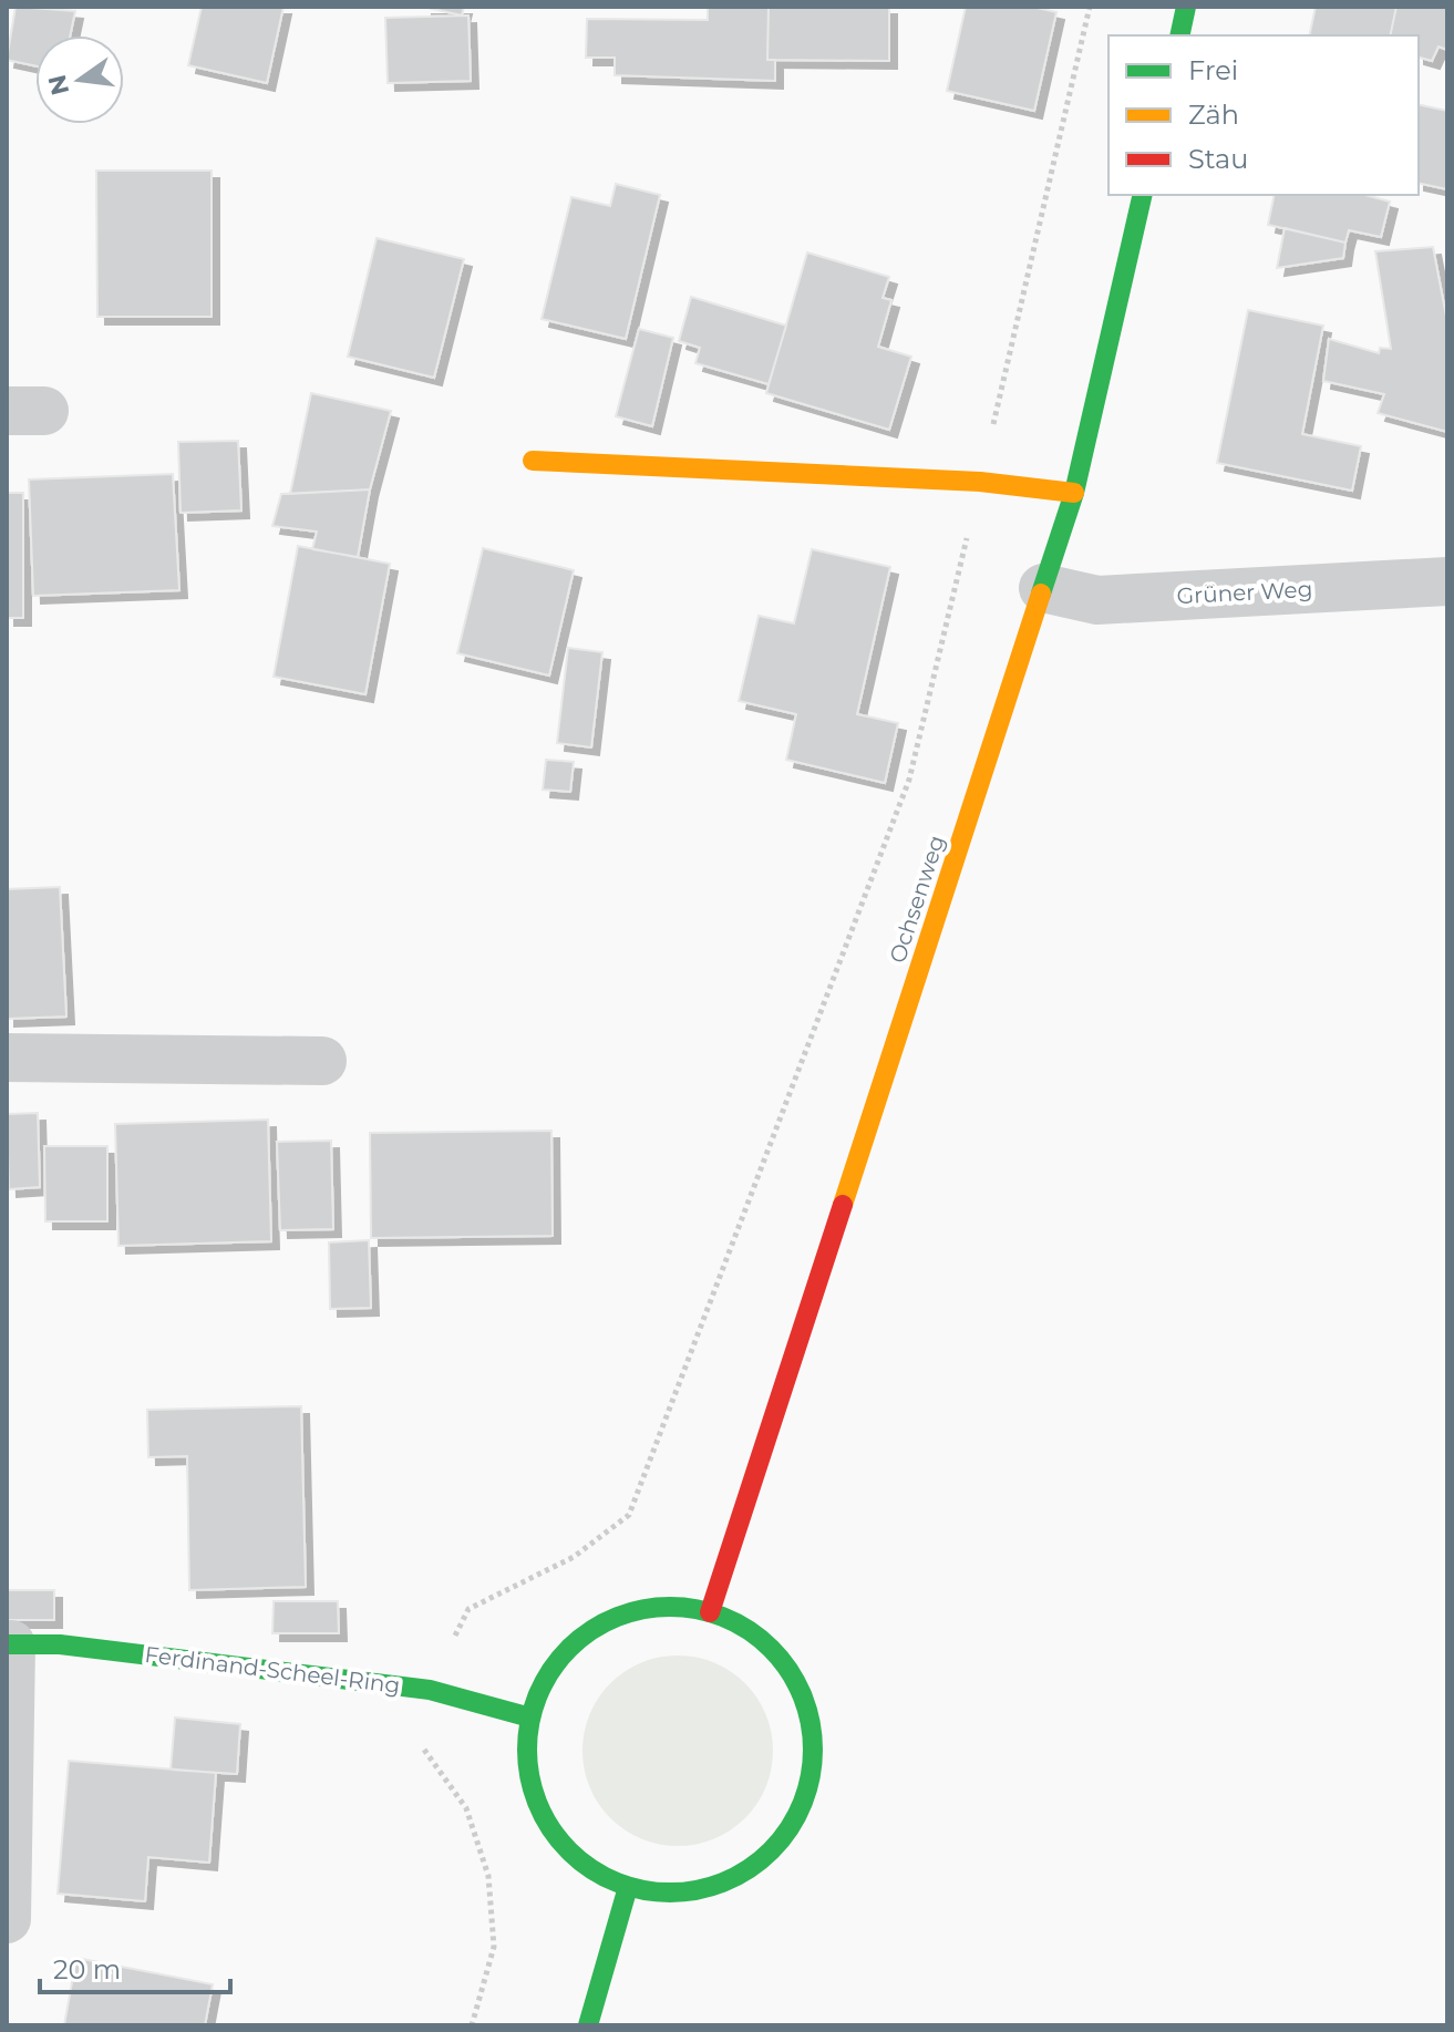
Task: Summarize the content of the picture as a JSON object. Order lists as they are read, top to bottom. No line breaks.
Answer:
{"streets":{"main road":["Ochsenweg","Ferdinand-Scheel-Ring"],"street":["Grüner Weg"]},"crossings":[["Grüner Weg","Ochsenweg"],["Ochsenweg","Ferdinand-Scheel-Ring"]],"legend":["Frei","Zäh","Stau"],"scale_bar":"20 m","north":"left"}
